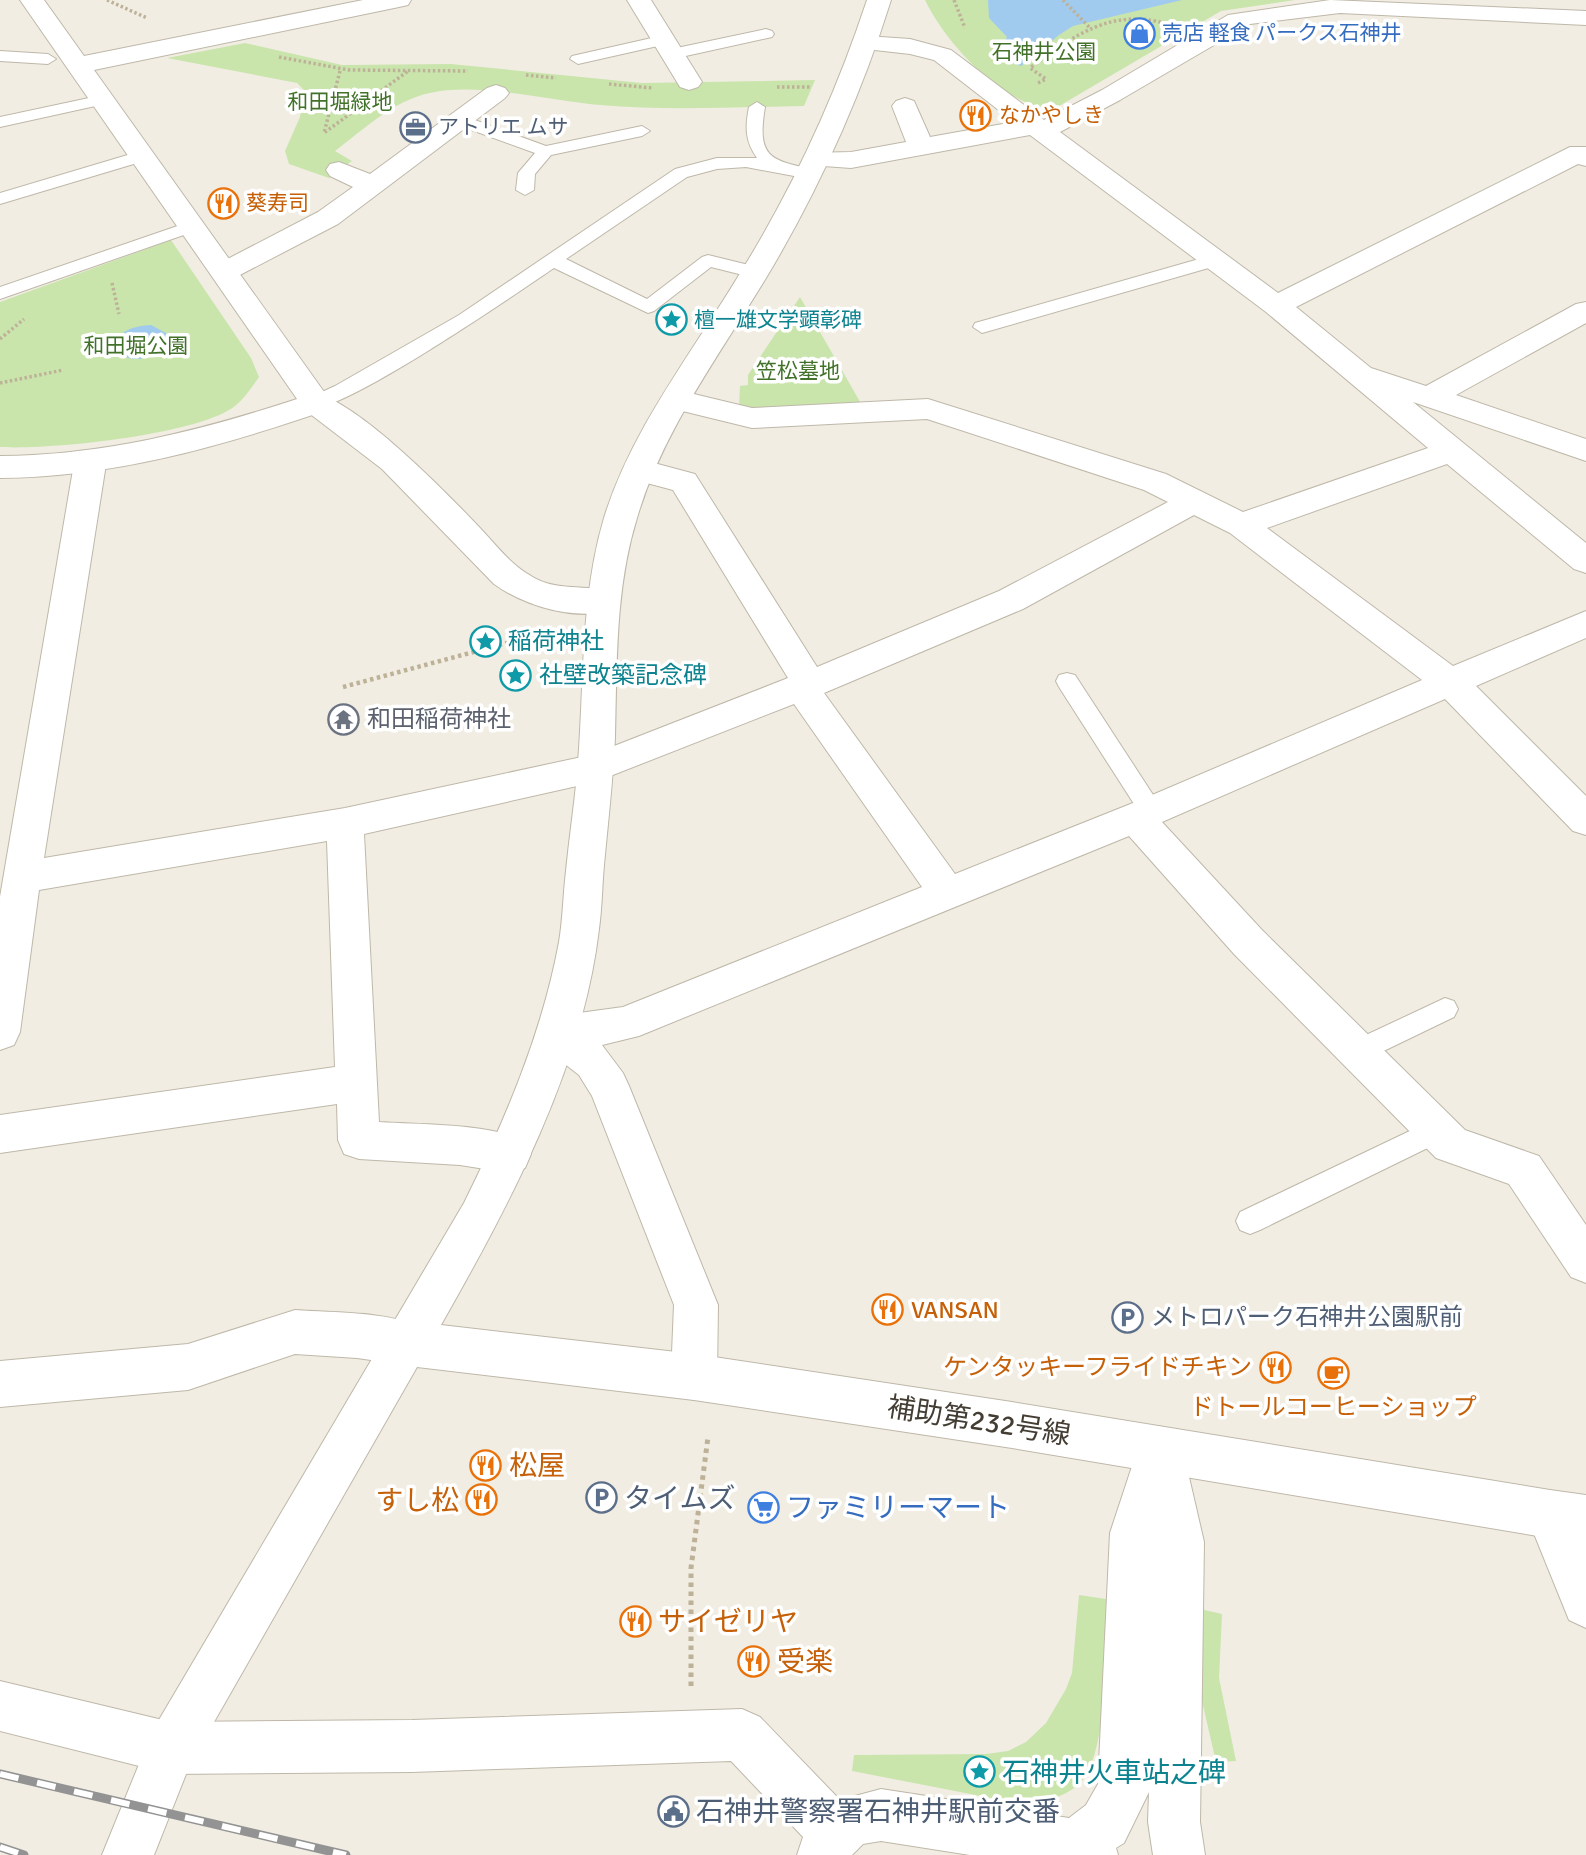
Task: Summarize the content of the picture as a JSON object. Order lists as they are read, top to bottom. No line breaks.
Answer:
{"streets":{"street":["補助第232号線"]},"parks":["石神井公園","和田堀緑地","和田堀公園","笠松墓地"],"places":{"shop":["売店 軽食 パークス石神井"],"restaurant":["なかやしき","葵寿司","VANSAN","ケンタッキーフライドチキン","松屋","すし松","サイゼリヤ","受楽"],"office":["アトリエ ムサ"],"place":["檀一雄文学顕彰碑","稲荷神社","社壁改築記念碑","石神井火車站之碑"],"temple":["和田稲荷神社"],"parking":["メトロパーク石神井公園駅前","タイムズ"],"cafe":["ドトールコーヒーショップ"],"supermarket":["ファミリーマート"],"public building":["石神井警察署石神井駅前交番"]}}
